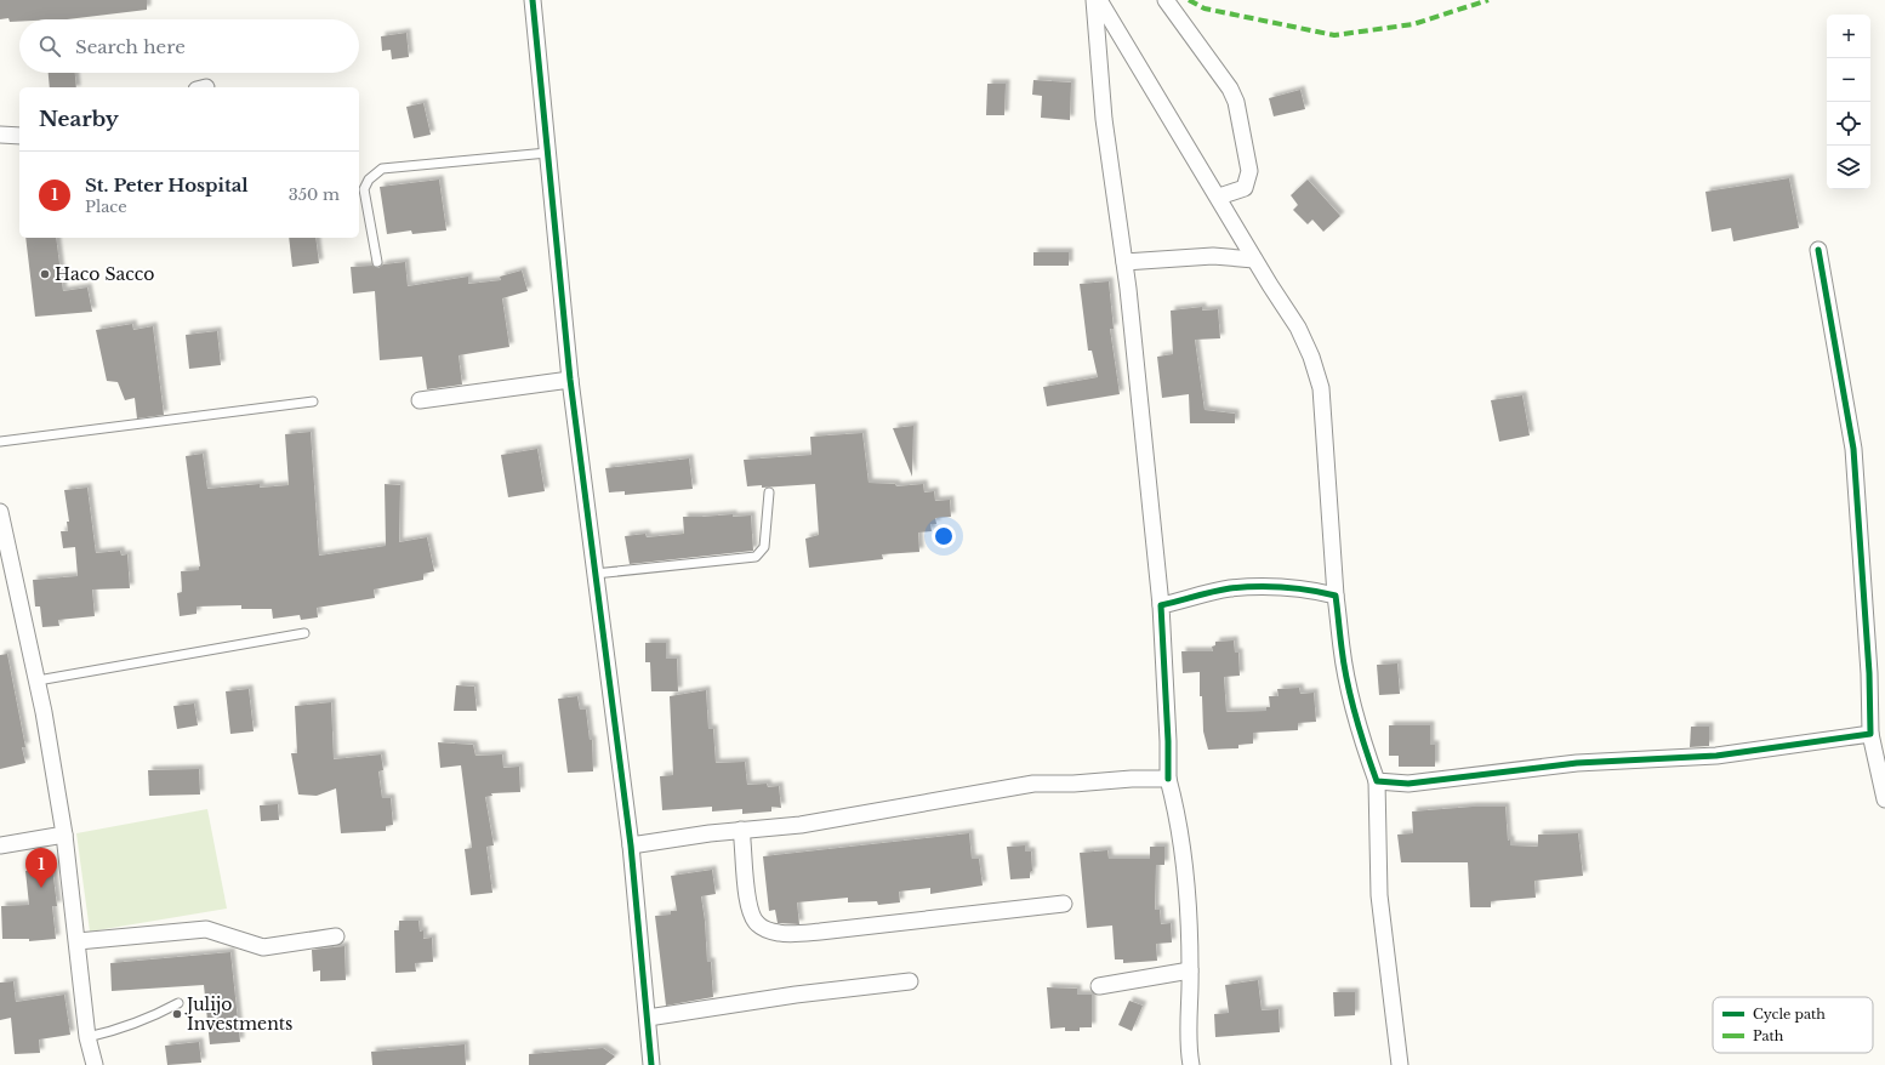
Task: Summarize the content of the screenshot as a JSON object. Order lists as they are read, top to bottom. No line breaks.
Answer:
{"places":["Haco Sacco","Julijo Investments"],"legend":["Cycle path","Path"],"page":{"map_buttons":["+","−"],"search":"Search here","heading":"Nearby","list":[{"mark":"1","name":"St. Peter Hospital","note":"Place","value":"350 m"}],"pins":"1"}}
